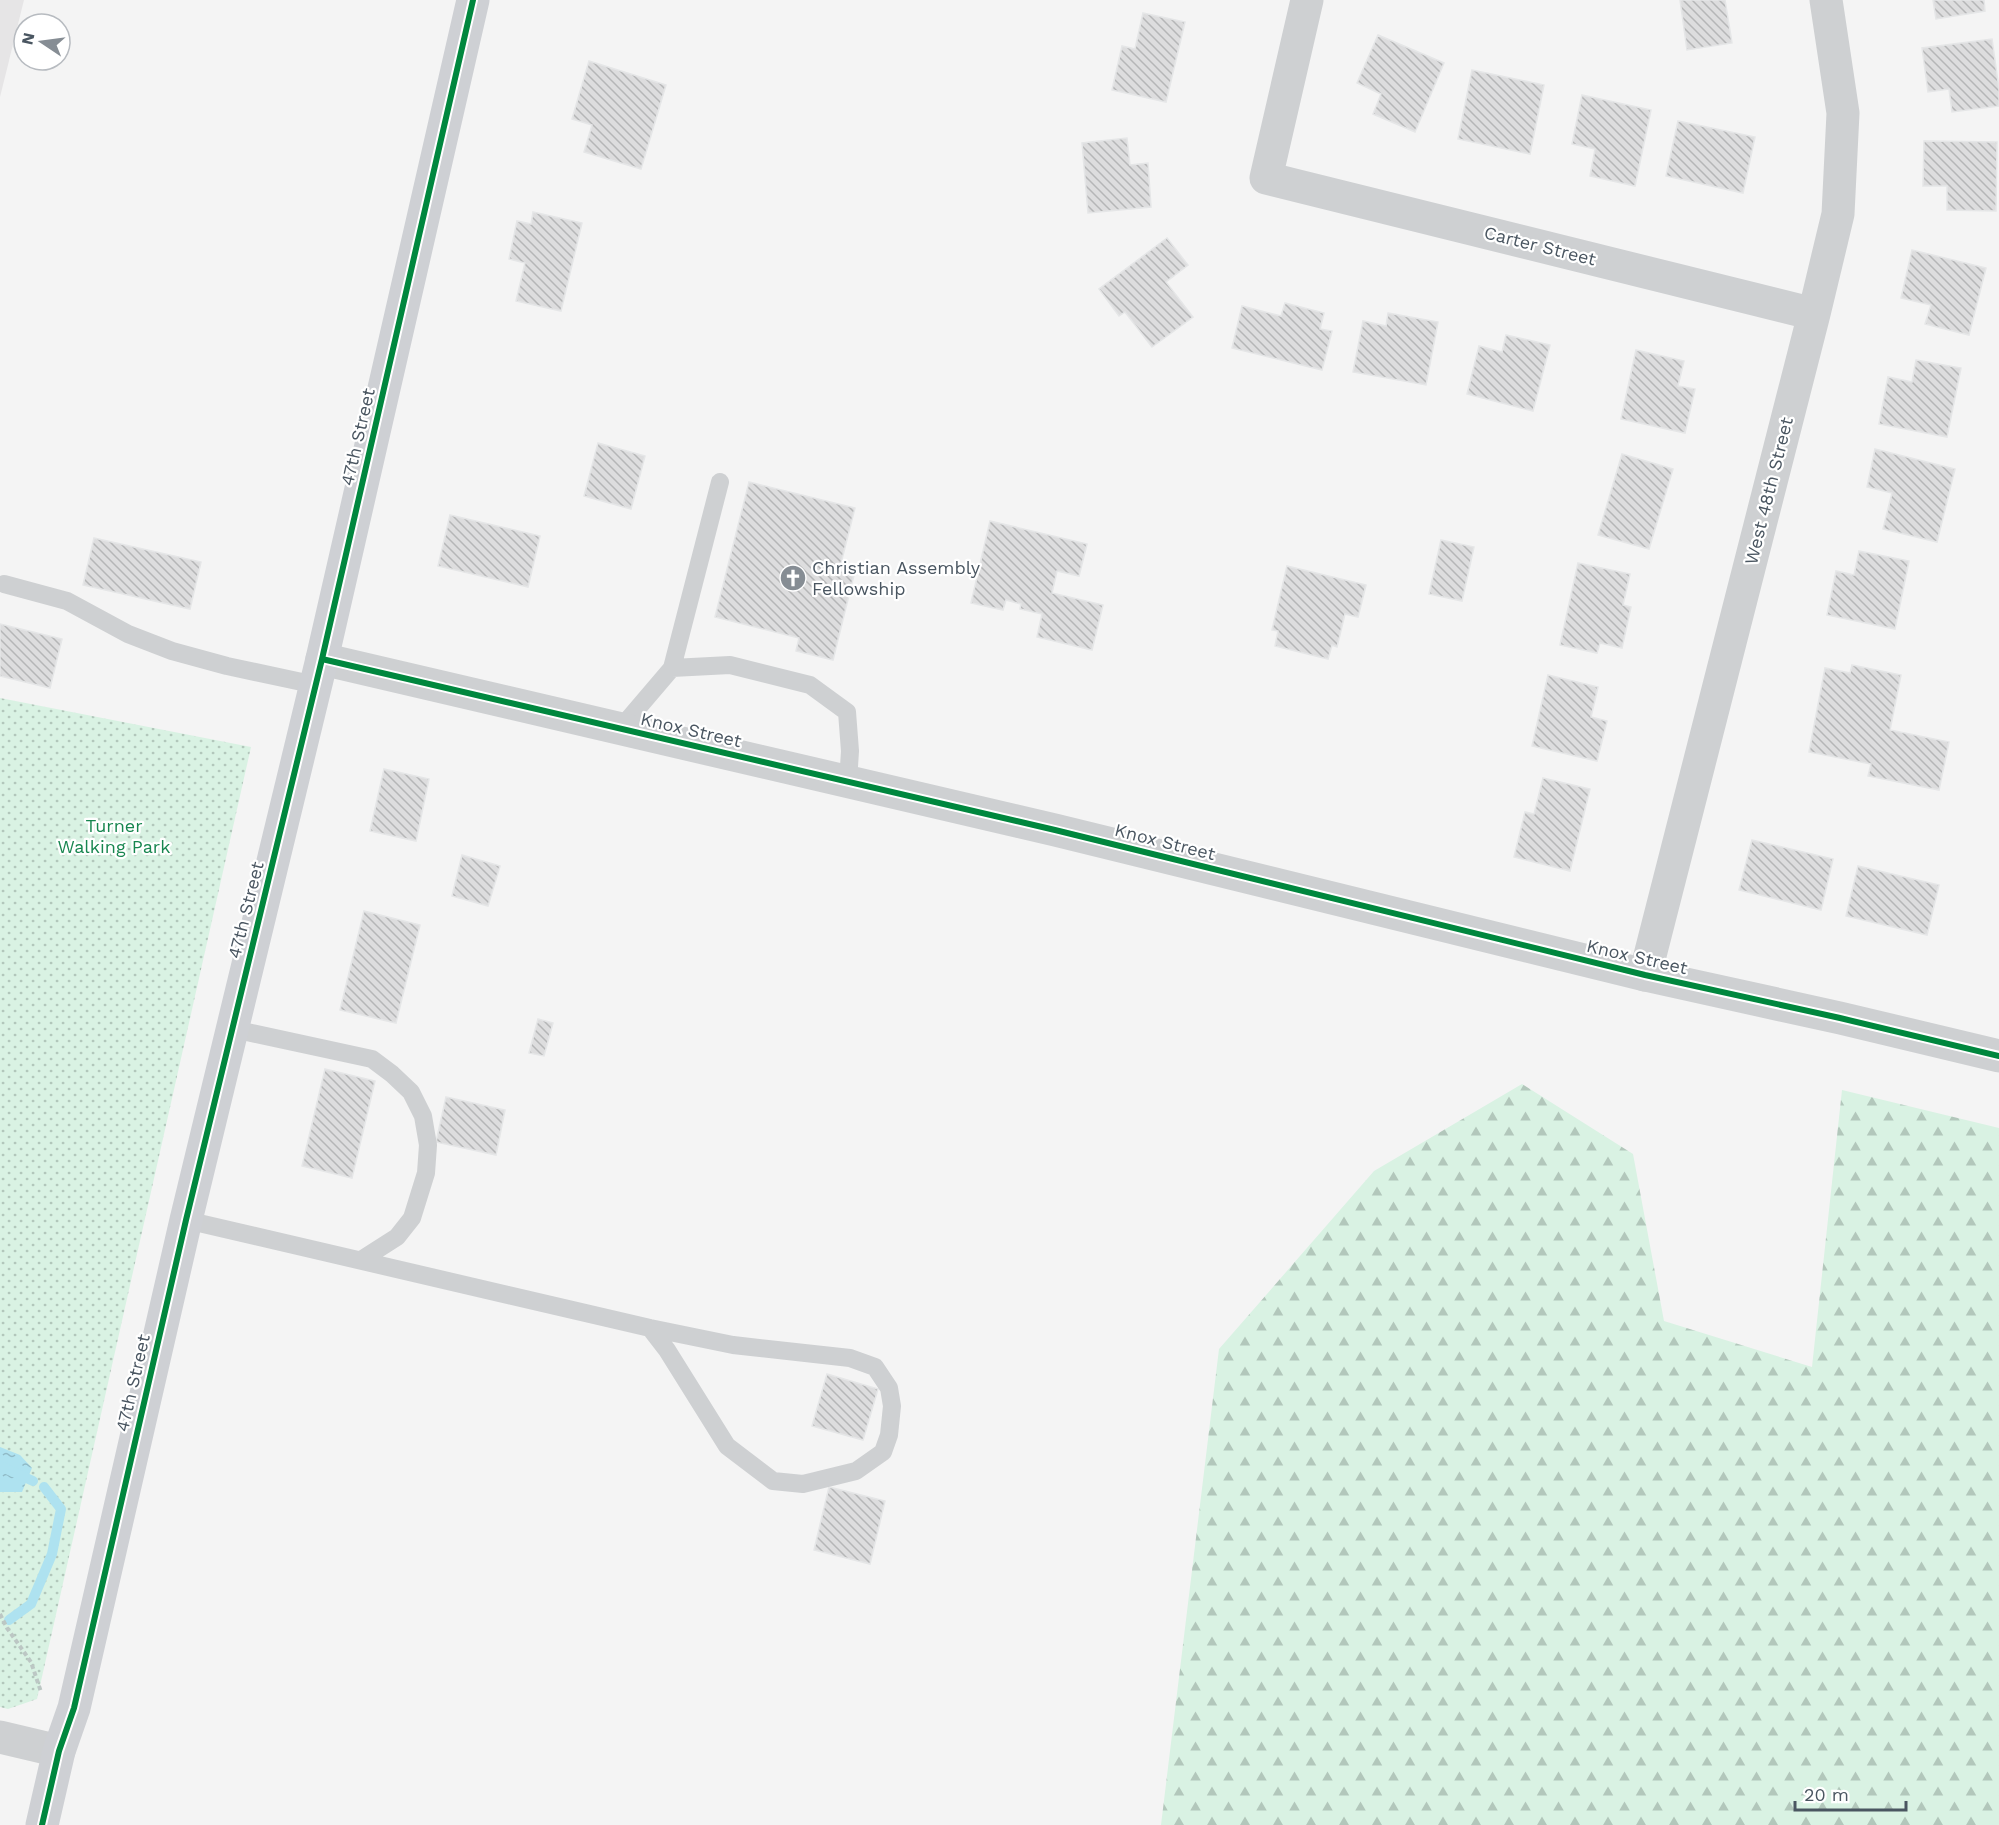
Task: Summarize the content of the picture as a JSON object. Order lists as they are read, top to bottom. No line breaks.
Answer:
{"streets":{"main road":["47th Street"],"street":["Carter Street","West 48th Street","Knox Street"]},"crossings":[["Carter Street","West 48th Street"],["47th Street","Knox Street"],["West 48th Street","Knox Street"]],"parks":["Turner Walking Park"],"places":{"church":["Christian Assembly Fellowship"]},"scale_bar":"20 m","north":"left"}
